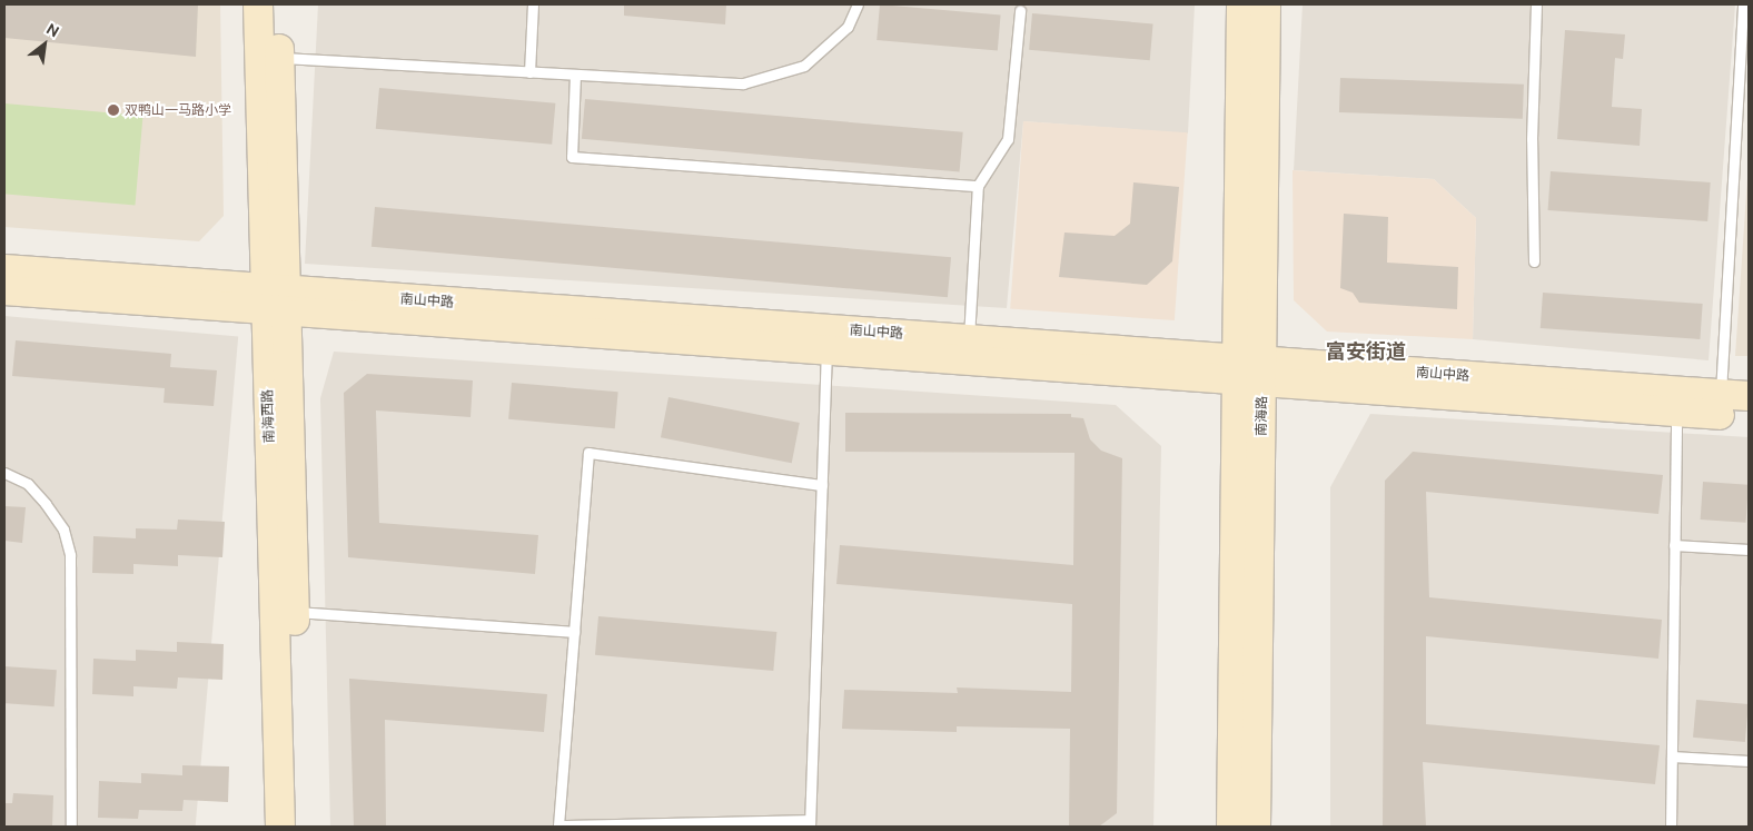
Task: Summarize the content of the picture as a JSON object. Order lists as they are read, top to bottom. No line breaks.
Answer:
{"streets":{"street":["南山中路","南海西路","南海路"]},"crossings":[["南山中路","南海西路"],["南山中路","南海路"]],"districts":["富安街道"],"places":["双鸭山一马路小学"],"north":"top right"}
